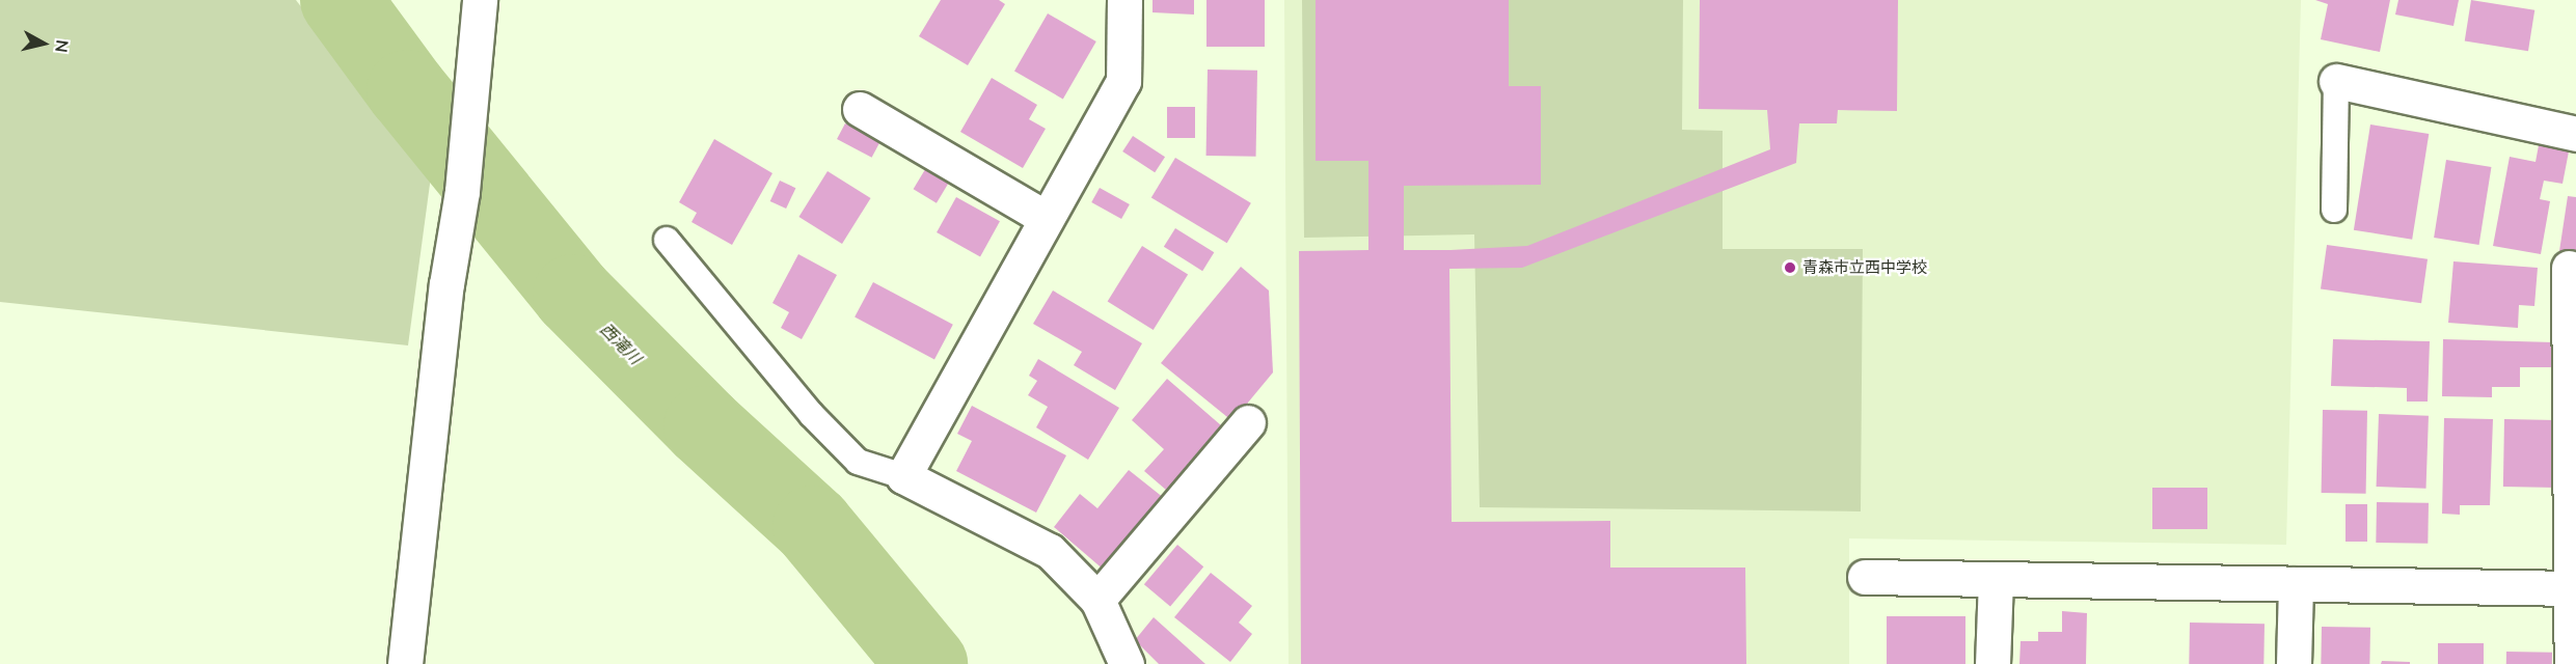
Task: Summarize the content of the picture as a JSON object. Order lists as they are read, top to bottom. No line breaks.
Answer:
{"water":["西滝川"],"places":["青森市立西中学校"],"north":"right"}
